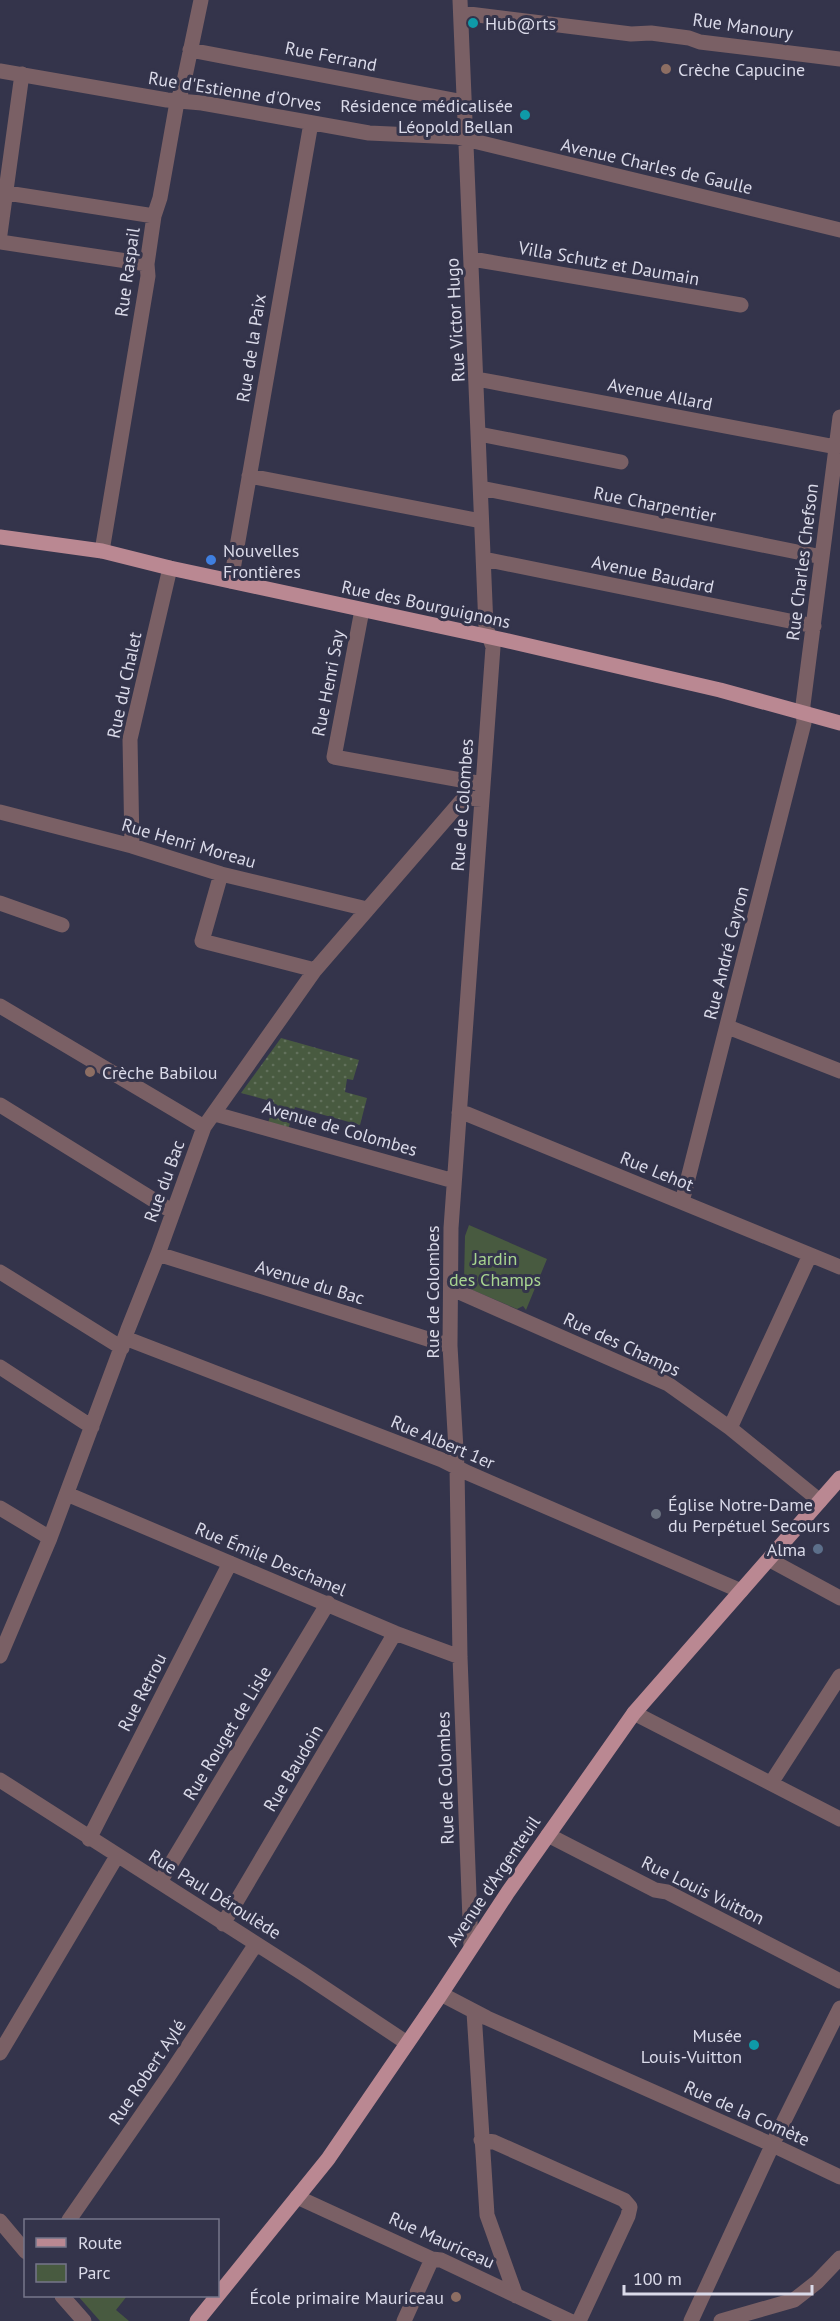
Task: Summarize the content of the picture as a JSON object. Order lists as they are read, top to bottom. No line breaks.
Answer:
{"streets":{"main road":["Rue des Bourguignons","Avenue d'Argenteuil"],"street":["Rue Manoury","Rue Ferrand","Rue d'Estienne d'Orves","Avenue Charles de Gaulle","Villa Schutz et Daumain","Rue Raspail","Rue Victor Hugo","Rue de la Paix","Avenue Allard","Rue Charpentier","Rue Charles Chefson","Avenue Baudard","Rue Henri Say","Rue du Chalet","Rue de Colombes","Rue Henri Moreau","Rue André Cayron","Avenue de Colombes","Rue Lehot","Rue du Bac","Avenue du Bac","Rue des Champs","Rue Albert 1er","Rue Émile Deschanel","Rue Retrou","Rue Rouget de Lisle","Rue Baudoin","Rue Louis Vuitton","Rue Paul Déroulède","Rue Robert Aylé","Rue de la Comète","Rue Mauriceau"]},"crossings":[["Rue Manoury","Rue Victor Hugo"],["Rue Ferrand","Rue Raspail"],["Rue Ferrand","Rue Victor Hugo"],["Rue d'Estienne d'Orves","Avenue Charles de Gaulle"],["Rue d'Estienne d'Orves","Rue Raspail"],["Rue d'Estienne d'Orves","Rue Victor Hugo"],["Rue d'Estienne d'Orves","Rue de la Paix"],["Avenue Charles de Gaulle","Rue Victor Hugo"],["Villa Schutz et Daumain","Rue Victor Hugo"],["Rue Raspail","Rue des Bourguignons"],["Rue Victor Hugo","Avenue Allard"],["Rue Victor Hugo","Rue Charpentier"],["Rue Victor Hugo","Avenue Baudard"],["Rue Victor Hugo","Rue des Bourguignons"],["Rue Victor Hugo","Rue de Colombes"],["Rue de la Paix","Rue des Bourguignons"],["Avenue Allard","Rue Charles Chefson"],["Rue Charpentier","Rue Charles Chefson"],["Rue Charles Chefson","Avenue Baudard"],["Rue Charles Chefson","Rue des Bourguignons"],["Rue Charles Chefson","Rue André Cayron"],["Rue des Bourguignons","Rue Henri Say"],["Rue des Bourguignons","Rue du Chalet"],["Rue des Bourguignons","Rue de Colombes"],["Rue des Bourguignons","Rue André Cayron"],["Rue Henri Say","Rue de Colombes"],["Rue du Chalet","Rue Henri Moreau"],["Rue de Colombes","Avenue de Colombes"],["Rue de Colombes","Rue Lehot"],["Rue de Colombes","Avenue du Bac"],["Rue de Colombes","Rue des Champs"],["Rue de Colombes","Rue Albert 1er"],["Rue de Colombes","Rue Émile Deschanel"],["Rue de Colombes","Avenue d'Argenteuil"],["Rue Henri Moreau","Rue du Bac"],["Rue André Cayron","Rue Lehot"],["Avenue de Colombes","Rue du Bac"],["Rue du Bac","Avenue du Bac"],["Rue du Bac","Rue Albert 1er"],["Rue du Bac","Rue Émile Deschanel"],["Rue des Champs","Avenue d'Argenteuil"],["Rue Albert 1er","Avenue d'Argenteuil"],["Rue Émile Deschanel","Rue Retrou"],["Rue Émile Deschanel","Rue Rouget de Lisle"],["Rue Émile Deschanel","Rue Baudoin"],["Rue Retrou","Rue Paul Déroulède"],["Rue Rouget de Lisle","Rue Paul Déroulède"],["Rue Baudoin","Rue Paul Déroulède"],["Avenue d'Argenteuil","Rue Louis Vuitton"],["Avenue d'Argenteuil","Rue Paul Déroulède"],["Avenue d'Argenteuil","Rue de la Comète"],["Avenue d'Argenteuil","Rue Mauriceau"],["Rue Paul Déroulède","Rue Robert Aylé"]],"parks":["Jardin des Champs"],"places":["Hub@rts","Crèche Capucine","Résidence médicalisée Léopold Bellan","Nouvelles Frontières","Crèche Babilou","Église Notre-Dame du Perpétuel Secours","Alma","Musée Louis-Vuitton","École primaire Mauriceau"],"legend":["Route","Parc"],"scale_bar":"100 m"}
